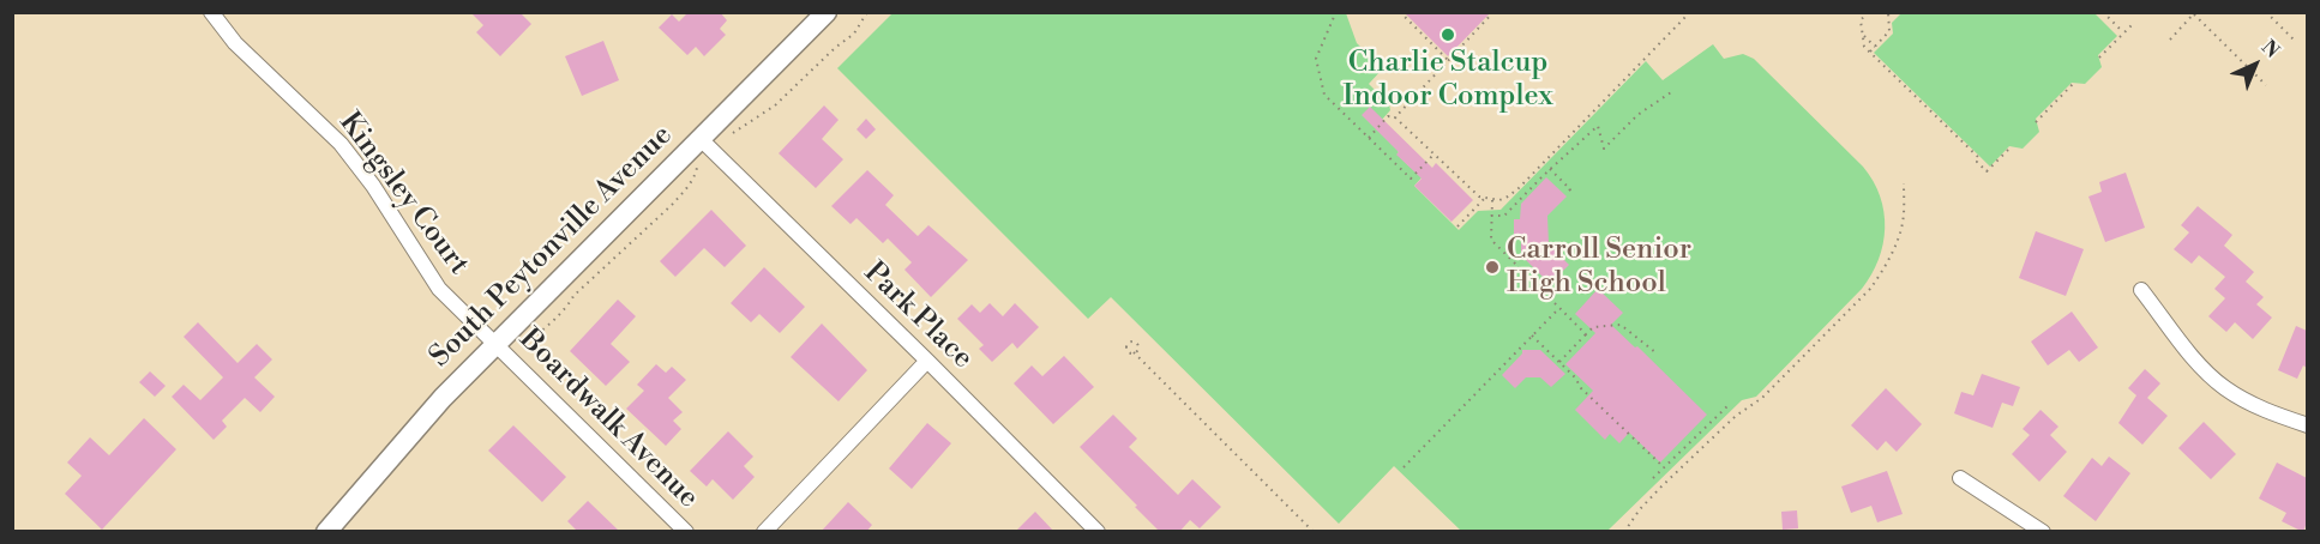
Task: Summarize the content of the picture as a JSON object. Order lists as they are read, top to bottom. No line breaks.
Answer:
{"streets":{"street":["Kingsley Court","South Peytonville Avenue","Park Place","Boardwalk Avenue"]},"crossings":[["Kingsley Court","South Peytonville Avenue"],["Kingsley Court","Boardwalk Avenue"],["South Peytonville Avenue","Park Place"],["South Peytonville Avenue","Boardwalk Avenue"]],"places":["Charlie Stalcup Indoor Complex","Carroll Senior High School"],"north":"top right"}
